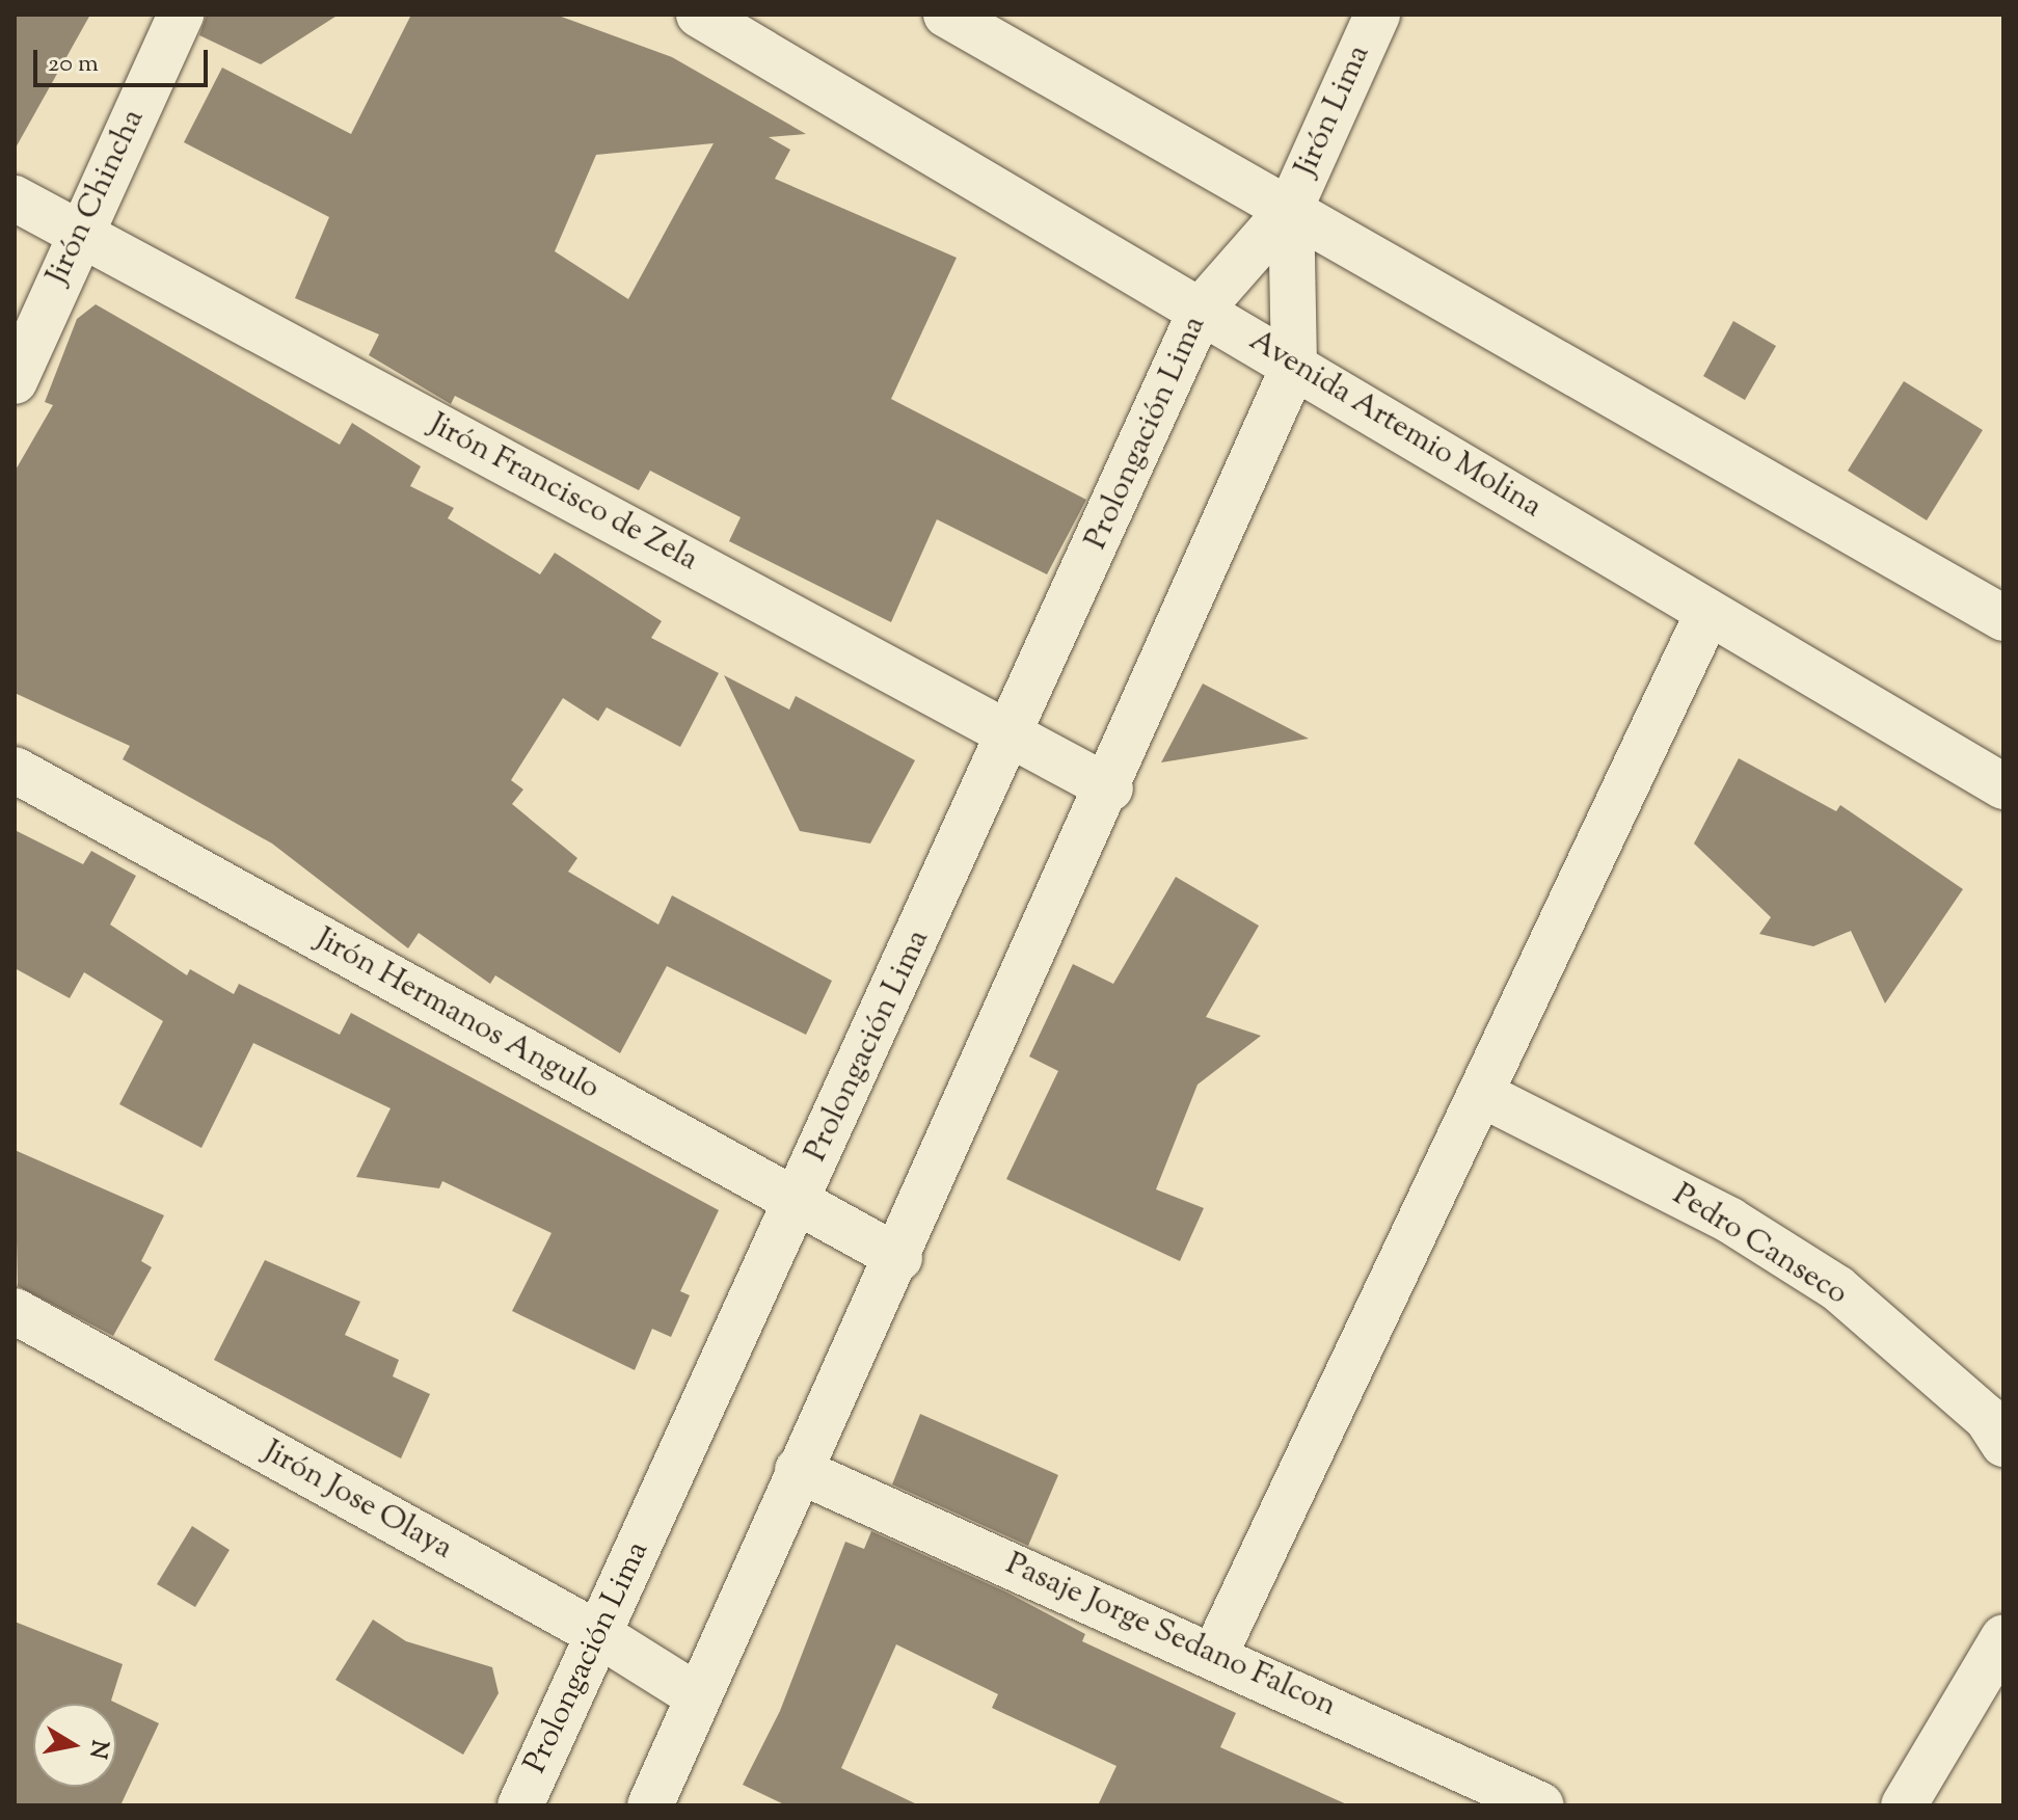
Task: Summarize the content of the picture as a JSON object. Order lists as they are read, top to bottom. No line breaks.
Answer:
{"streets":{"street":["Jirón Lima","Jirón Chincha","Avenida Artemio Molina","Prolongación Lima","Jirón Francisco de Zela","Jirón Hermanos Angulo","Pedro Canseco","Jirón Jose Olaya","Pasaje Jorge Sedano Falcon"]},"crossings":[["Jirón Lima","Prolongación Lima"],["Jirón Chincha","Jirón Francisco de Zela"],["Avenida Artemio Molina","Prolongación Lima"],["Prolongación Lima","Jirón Francisco de Zela"],["Prolongación Lima","Jirón Hermanos Angulo"],["Prolongación Lima","Jirón Jose Olaya"]],"scale_bar":"20 m","north":"right"}
